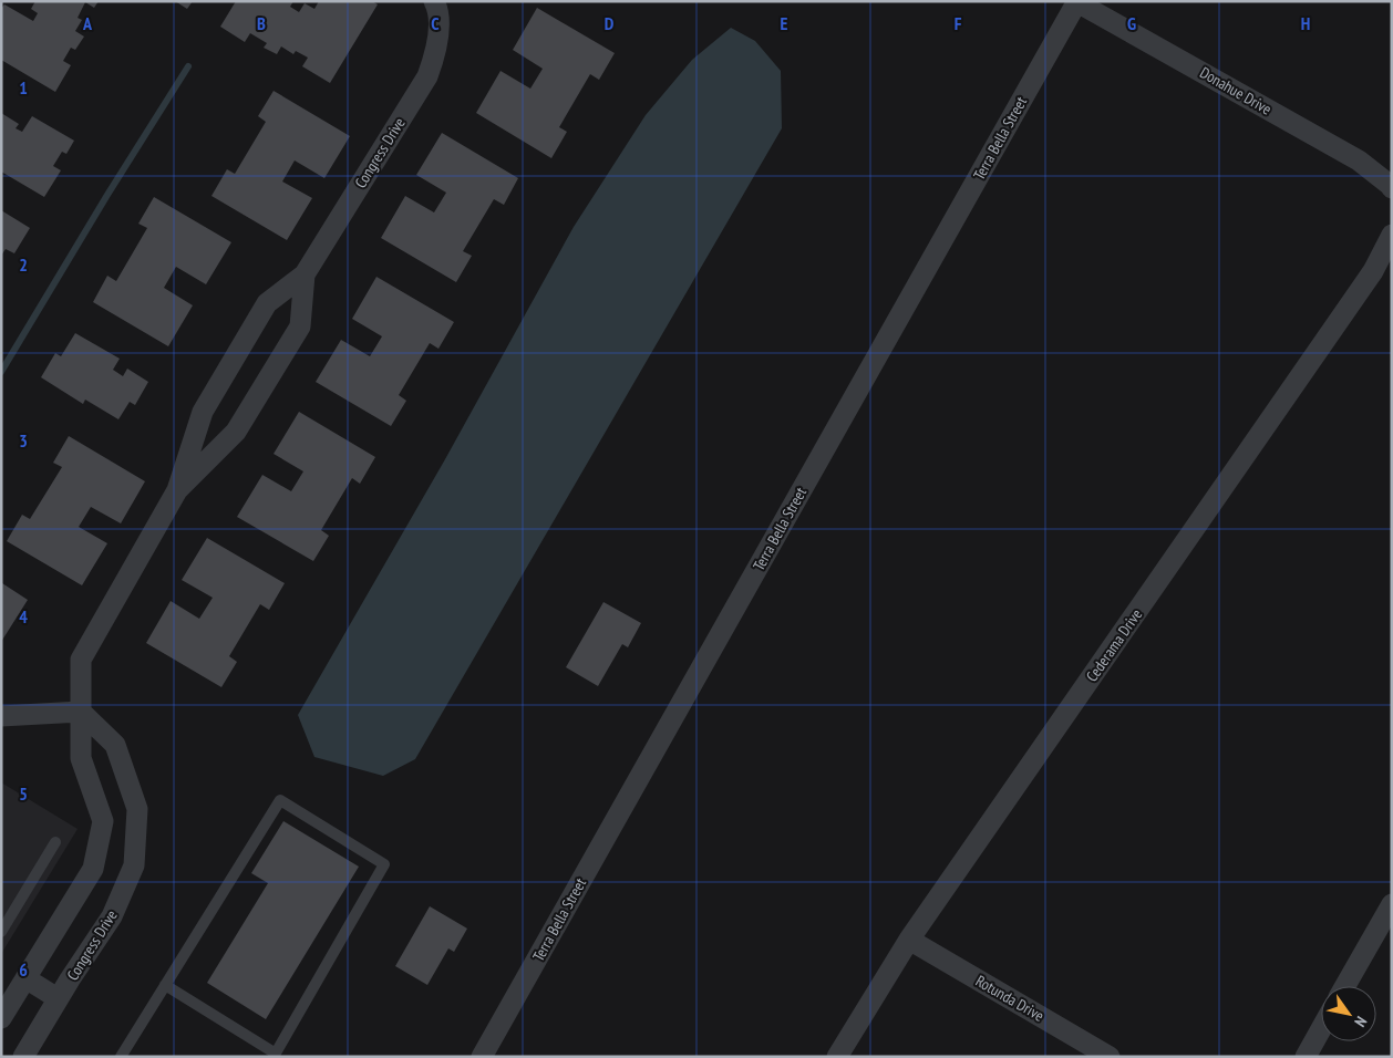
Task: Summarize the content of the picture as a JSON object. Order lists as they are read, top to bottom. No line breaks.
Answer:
{"streets":{"street":["Donahue Drive","Terra Bella Street","Congress Drive","Cederama Drive","Rotunda Drive"]},"crossings":[["Donahue Drive","Terra Bella Street"],["Cederama Drive","Rotunda Drive"]],"north":"bottom right","grid":{"columns":["A","B","C","D","E","F","G","H"],"rows":["1","2","3","4","5","6"]}}
